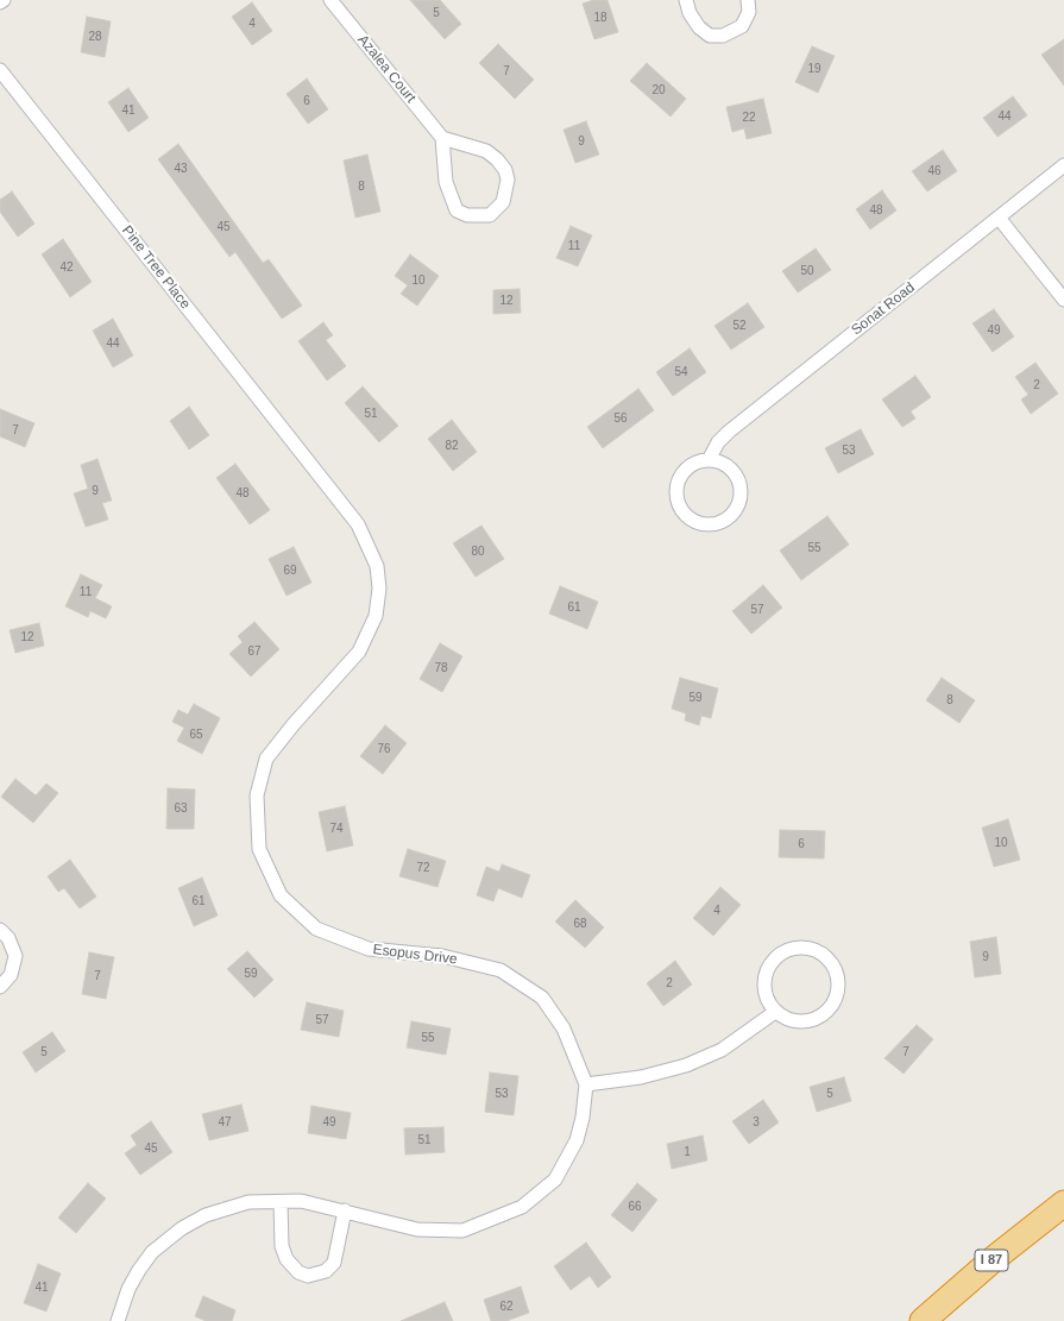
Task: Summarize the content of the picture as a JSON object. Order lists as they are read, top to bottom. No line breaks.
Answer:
{"streets":{"highway":["I 87"],"street":["Azalea Court","Pine Tree Place","Sonat Road","Esopus Drive"]},"crossings":[["Pine Tree Place","Esopus Drive"]],"house_numbers":["5","18","4","28","19","7","20","6","41","44","22","9","43","46","8","48","45","11","42","50","10","12","52","49","44","54","2","51","56","7","82","53","9","48","55","80","69","11","61","57","12","67","78","59","8","65","76","63","74","10","6","72","61","4","68","9","59","7","2","57","55","5","7","53","5","47","49","3","51","45","1","66","41","62"]}
